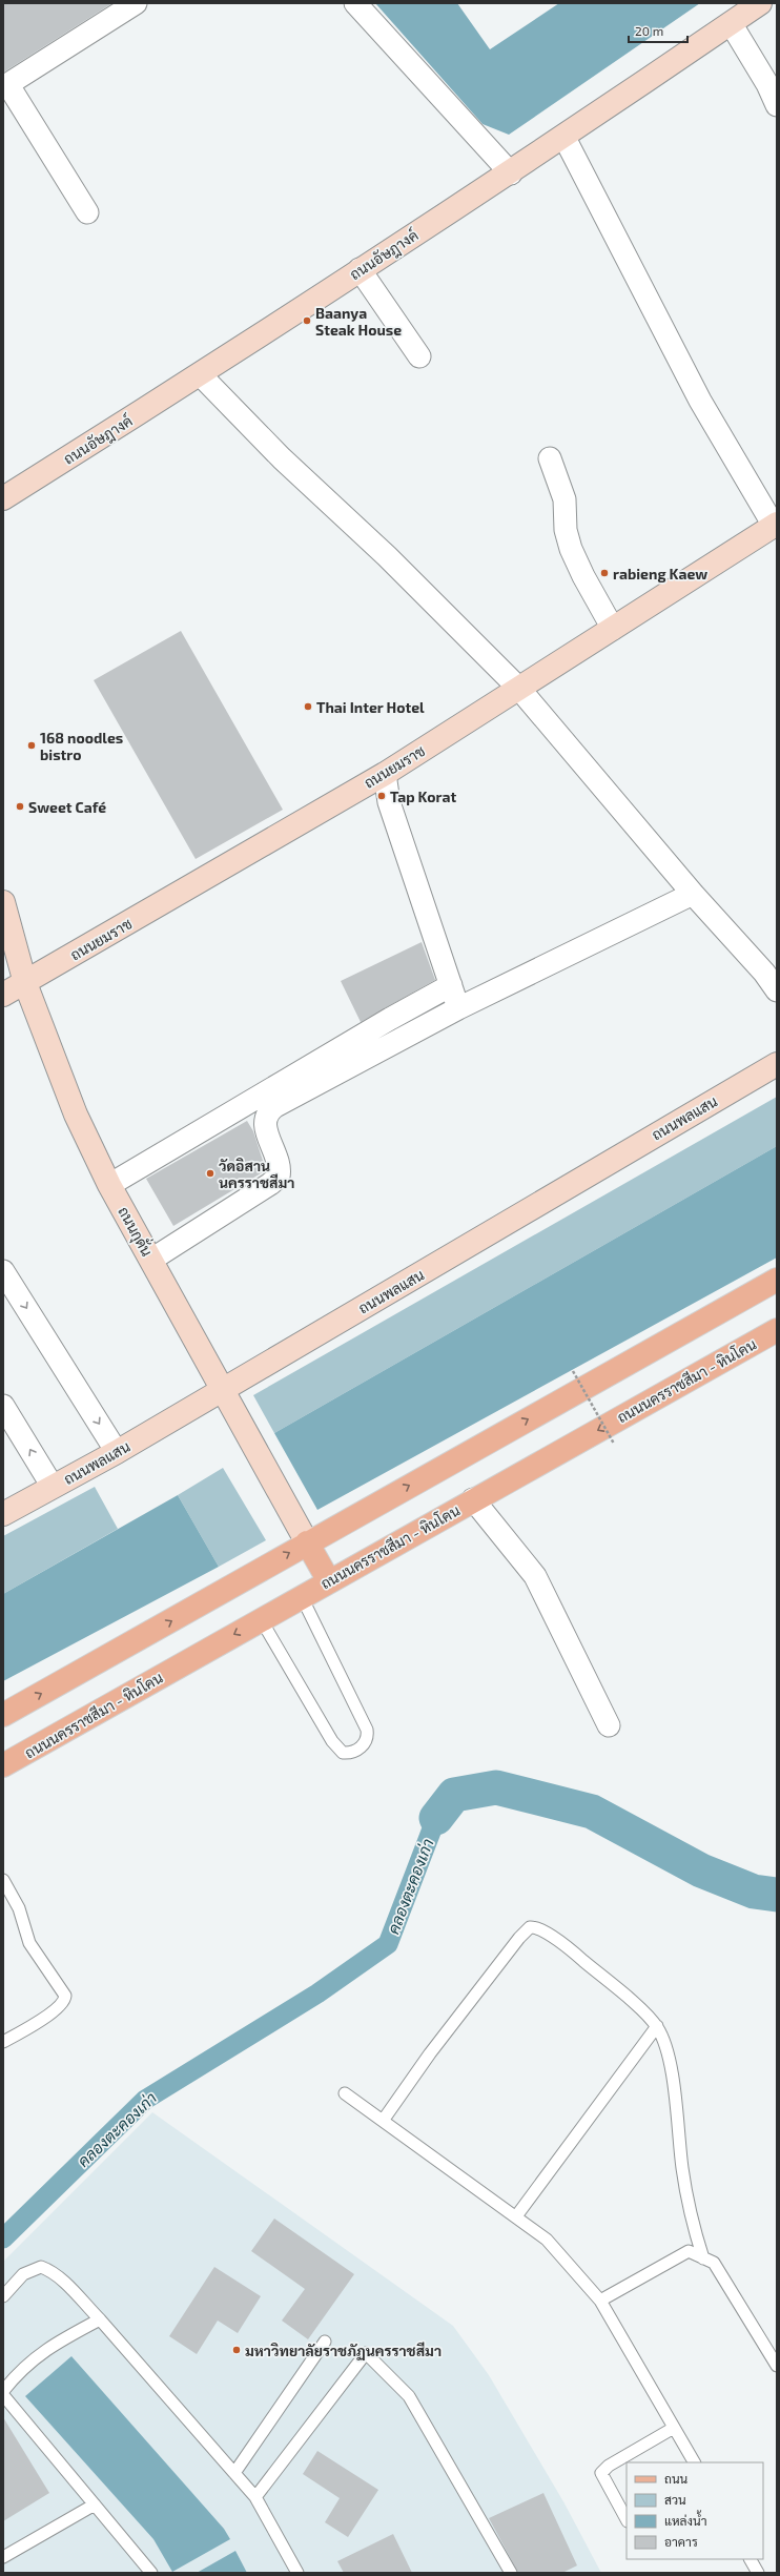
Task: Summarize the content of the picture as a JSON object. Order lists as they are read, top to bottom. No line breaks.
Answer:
{"streets":{"main road":["ถนนนครราชสีมา - หินโคน"],"street":["ถนนอัษฎางค์","ถนนยมราช","ถนนพลแสน","ถนนกุดั่น"]},"crossings":[["ถนนยมราช","ถนนกุดั่น"],["ถนนพลแสน","ถนนกุดั่น"]],"water":["คลองตะคองเก่า"],"places":["Baanya Steak House","rabieng Kaew","Thai Inter Hotel","168 noodles bistro","Tap Korat","Sweet Café","วัดอิสาน นครราชสีมา","มหาวิทยาลัยราชภัฏนครราชสีมา"],"legend":["ถนน","สวน","แหล่งน้ำ","อาคาร"],"scale_bar":"20 m"}
